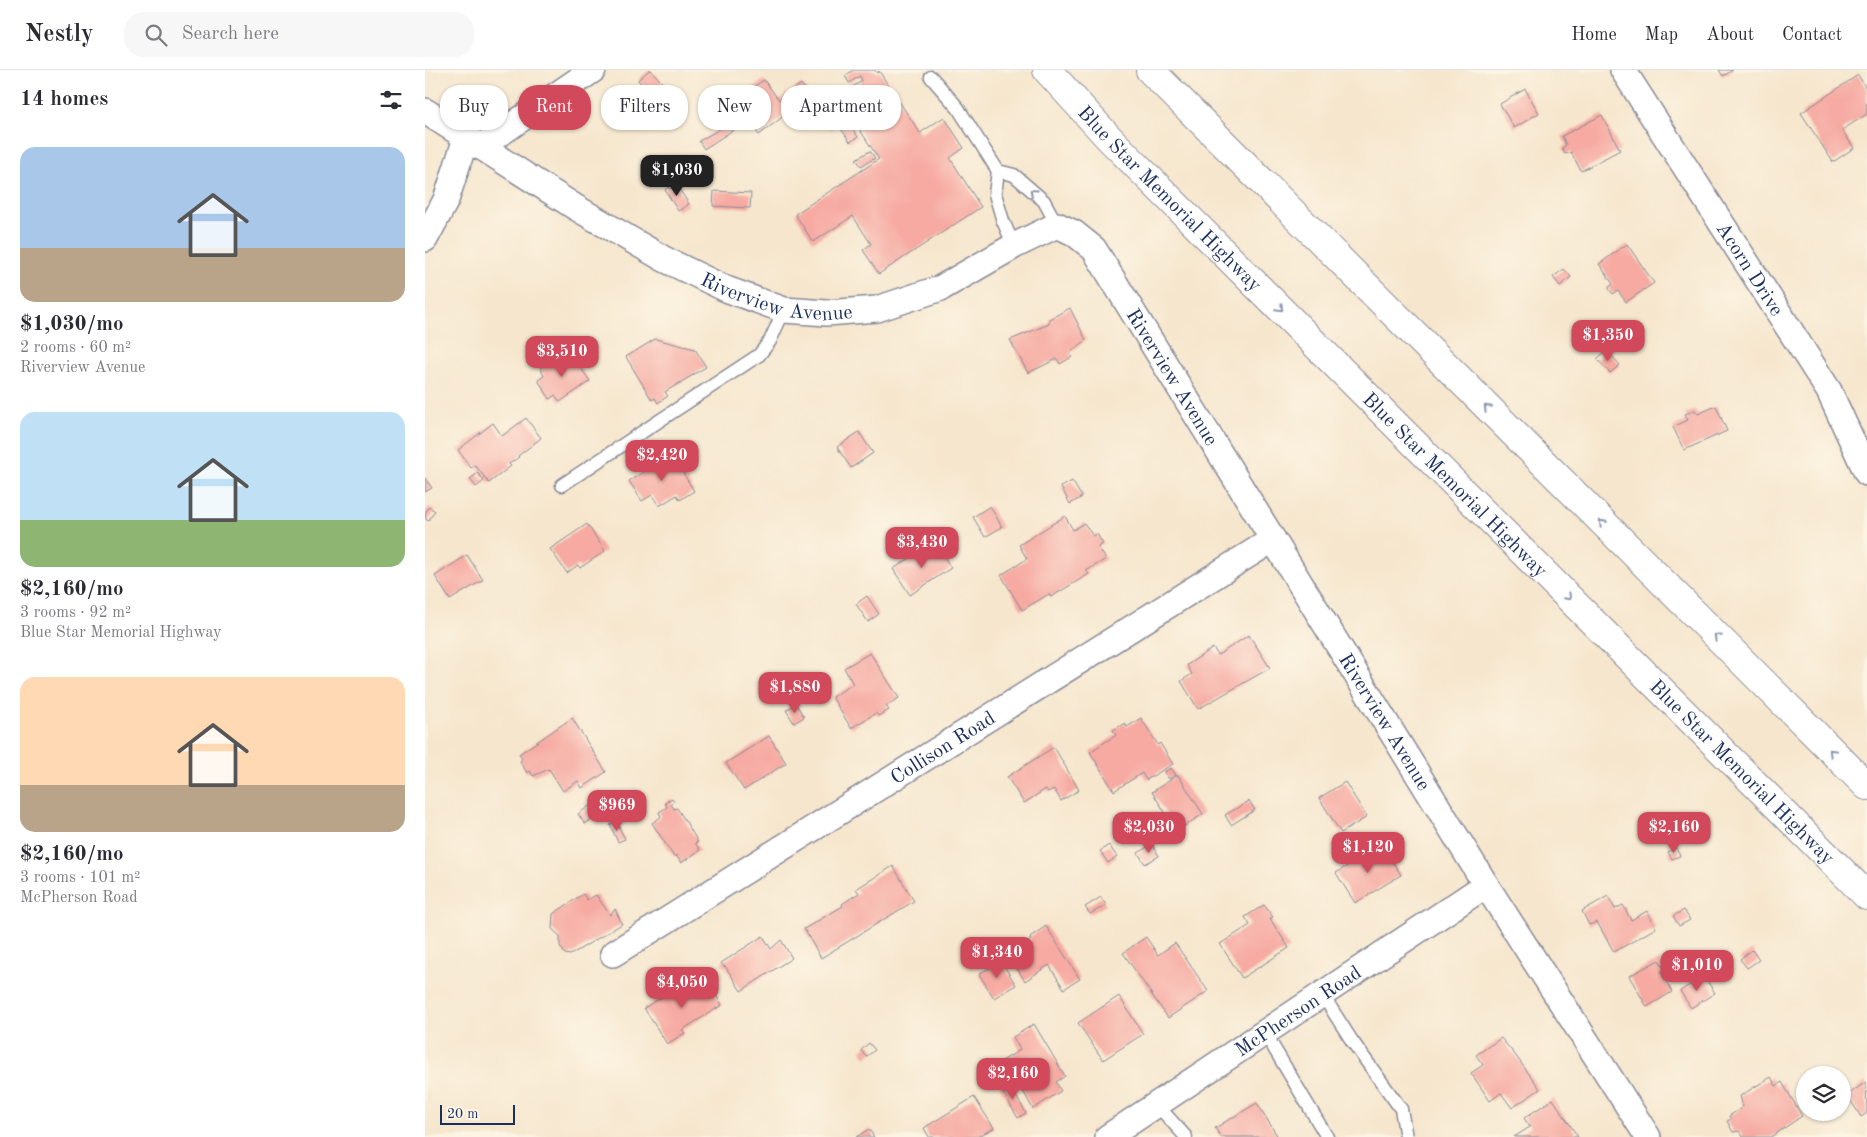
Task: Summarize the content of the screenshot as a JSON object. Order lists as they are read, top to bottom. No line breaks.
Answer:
{"streets":{"highway":["Blue Star Memorial Highway"],"street":["Acorn Drive","Riverview Avenue","Collison Road","McPherson Road"]},"crossings":[["Riverview Avenue","Collison Road"],["Riverview Avenue","McPherson Road"]],"scale_bar":"20 m","page":{"header":"Nestly","search":"Search here","nav":["Home","Map","About","Contact"],"heading":"14 homes","chip":["Buy","Rent","Filters","New","Apartment"],"list":[{"name":"$1,030/mo","note":"2 rooms · 60 m² · Riverview Avenue"},{"name":"$2,160/mo","note":"3 rooms · 92 m² · Blue Star Memorial Highway"},{"name":"$2,160/mo","note":"3 rooms · 101 m² · McPherson Road"}],"price":["$1,030","$1,350","$3,510","$2,420","$3,430","$1,880","$969","$2,030","$2,160","$1,120","$1,340","$1,010","$4,050","$2,160"],"scale":"20 m"}}
